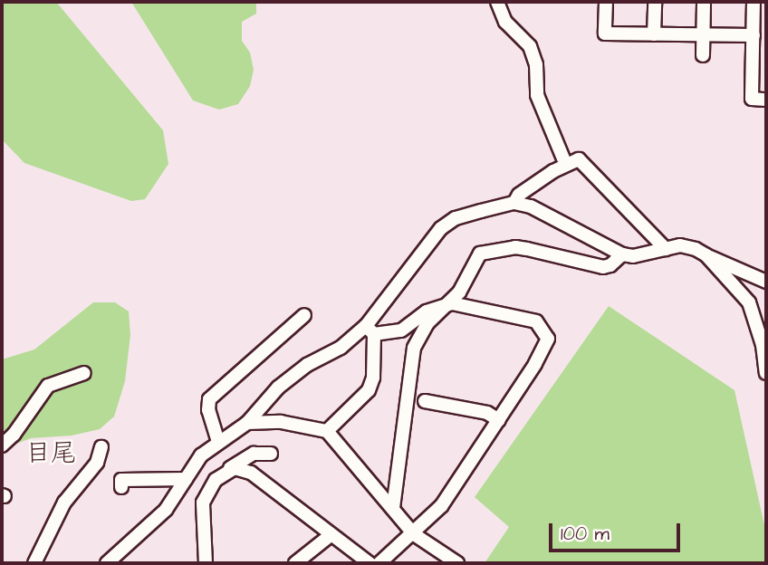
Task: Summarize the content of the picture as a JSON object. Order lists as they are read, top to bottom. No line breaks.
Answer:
{"districts":["目尾"],"scale_bar":"100 m"}
